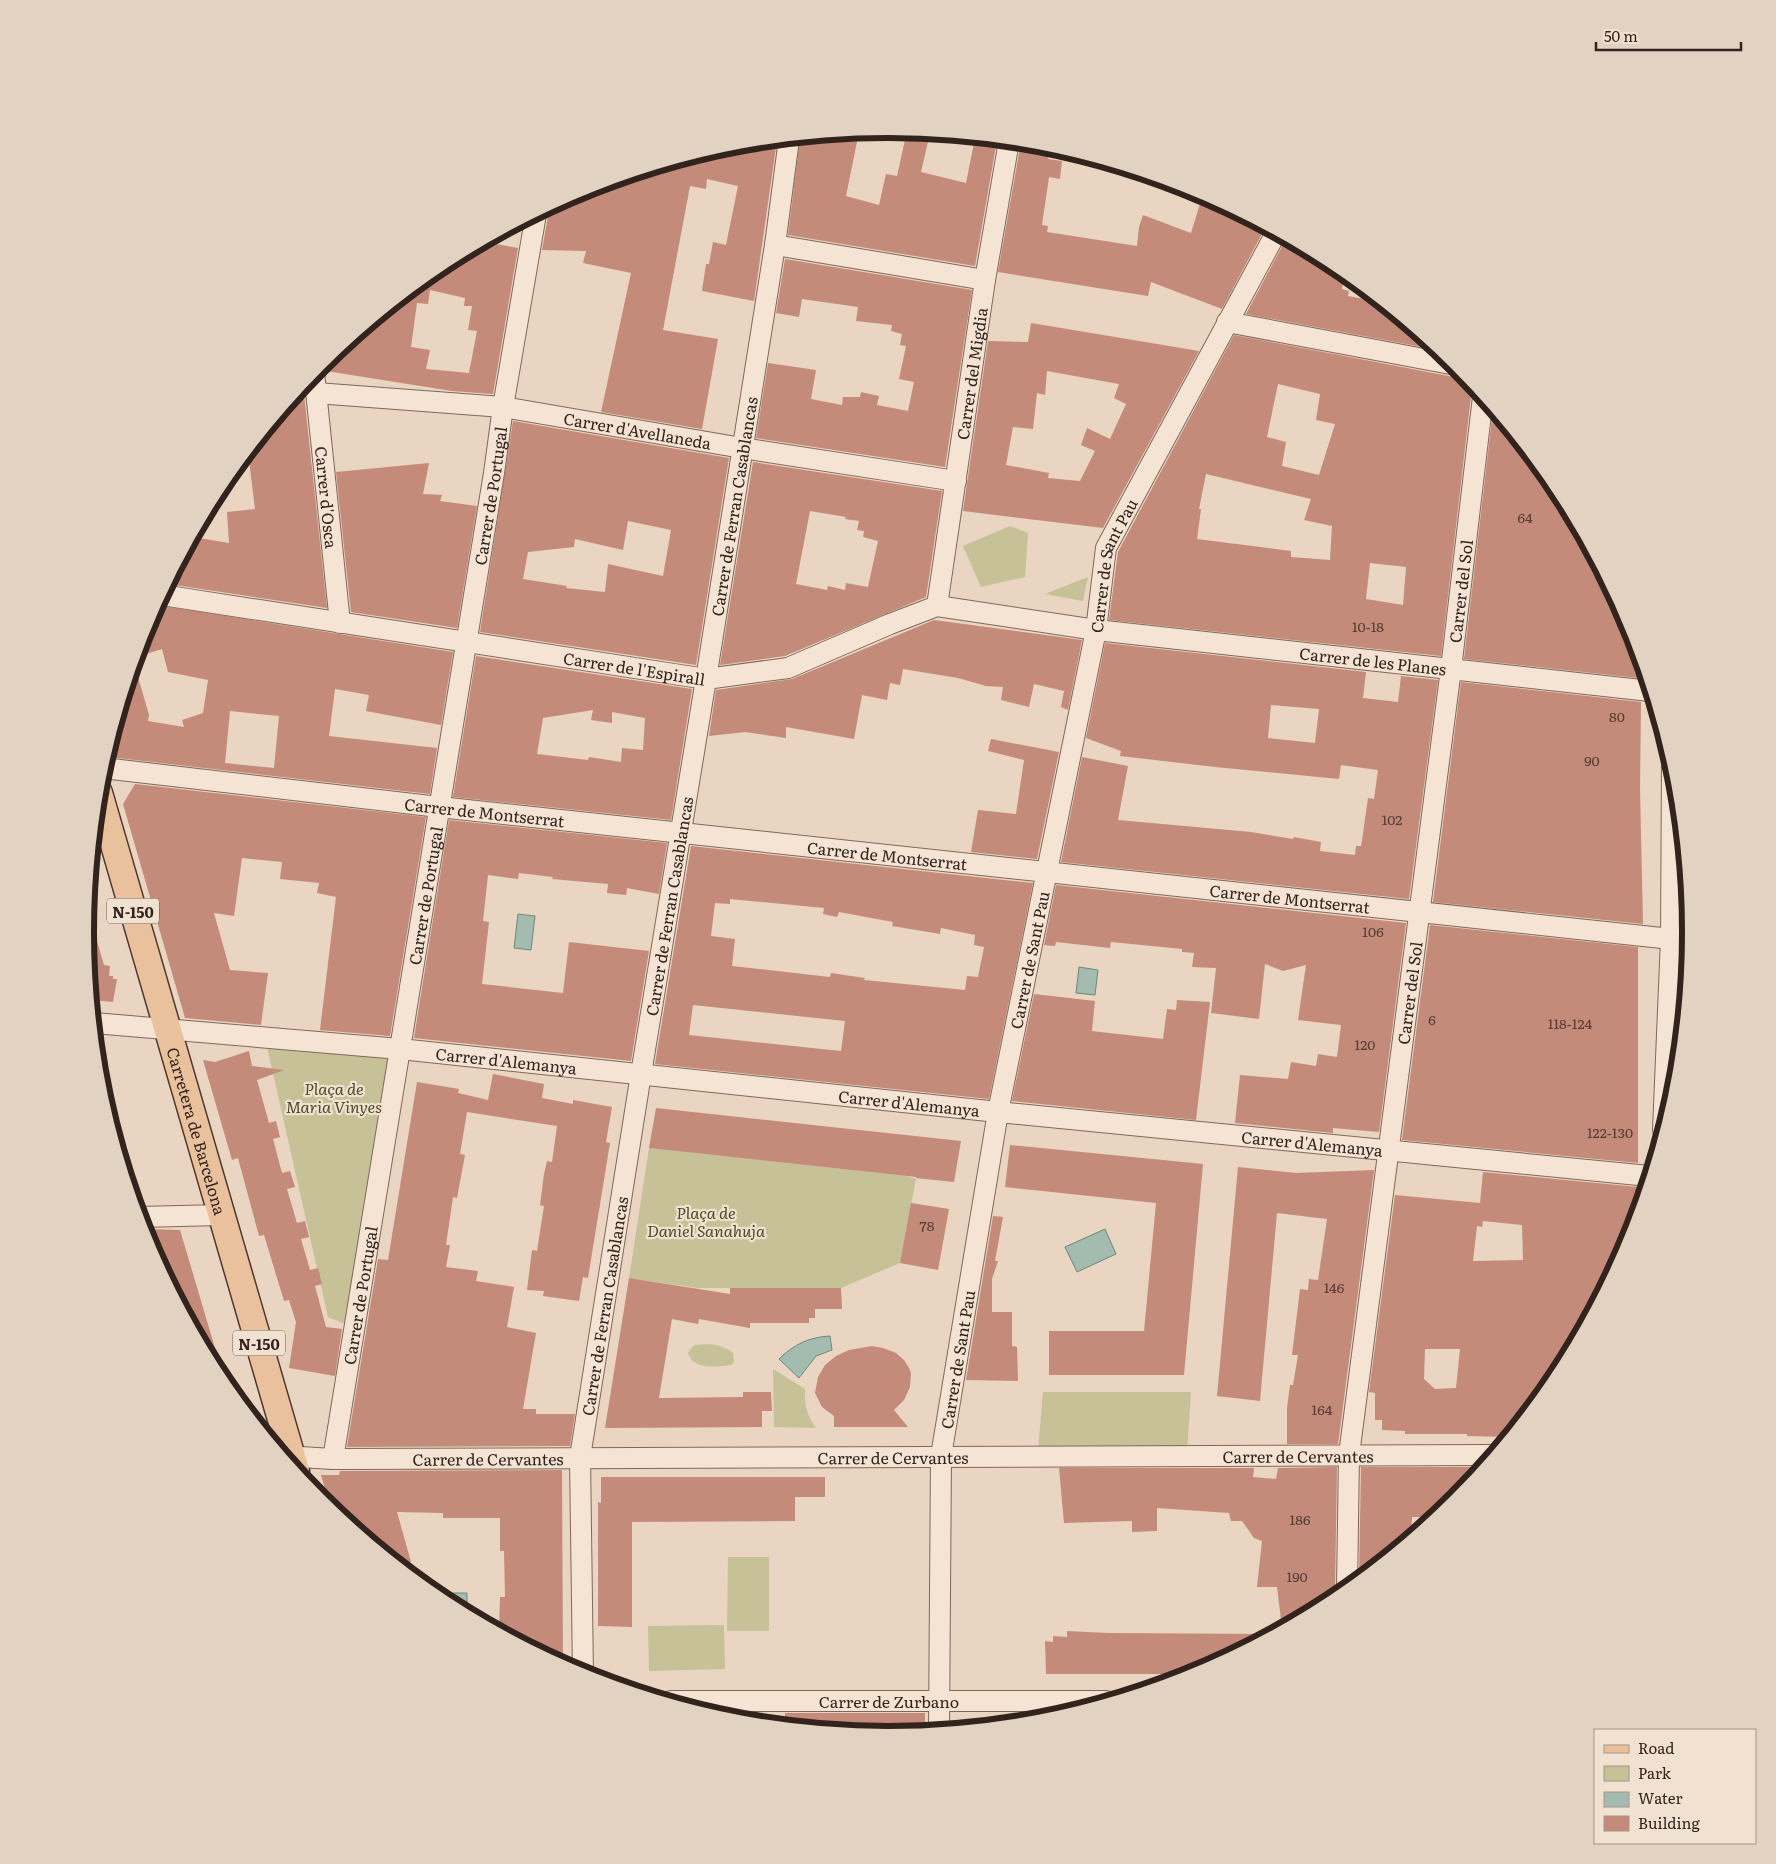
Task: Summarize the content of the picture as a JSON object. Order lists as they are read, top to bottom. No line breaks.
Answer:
{"streets":{"main road":["N-150","Carretera de Barcelona"],"street":["Carrer del Migdia","Carrer d'Avellaneda","Carrer de Portugal","Carrer d'Osca","Carrer de Ferran Casablancas","Carrer de Sant Pau","Carrer del Sol","Carrer de les Planes","Carrer de l'Espirall","Carrer de Montserrat","Carrer d'Alemanya","Carrer de Cervantes","Carrer de Zurbano"]},"crossings":[["Carrer del Migdia","Carrer d'Avellaneda"],["Carrer del Migdia","Carrer de l'Espirall"],["Carrer d'Avellaneda","Carrer de Portugal"],["Carrer d'Avellaneda","Carrer d'Osca"],["Carrer d'Avellaneda","Carrer de Ferran Casablancas"],["Carrer de Portugal","Carrer de l'Espirall"],["Carrer de Portugal","Carrer de Montserrat"],["Carrer de Portugal","Carrer d'Alemanya"],["Carrer de Portugal","Carrer de Cervantes"],["Carrer d'Osca","Carrer de l'Espirall"],["Carrer de Ferran Casablancas","Carrer de l'Espirall"],["Carrer de Ferran Casablancas","Carrer de Montserrat"],["Carrer de Ferran Casablancas","Carrer d'Alemanya"],["Carrer de Ferran Casablancas","Carrer de Cervantes"],["Carrer de Sant Pau","Carrer de les Planes"],["Carrer de Sant Pau","Carrer de l'Espirall"],["Carrer de Sant Pau","Carrer de Montserrat"],["Carrer de Sant Pau","Carrer d'Alemanya"],["Carrer de Sant Pau","Carrer de Cervantes"],["Carrer de Sant Pau","Carrer de Zurbano"],["Carrer del Sol","Carrer de les Planes"],["Carrer del Sol","Carrer de Montserrat"],["Carrer del Sol","Carrer d'Alemanya"],["Carrer del Sol","Carrer de Cervantes"],["Carrer de les Planes","Carrer de l'Espirall"],["Carrer d'Alemanya","Carretera de Barcelona"]],"parks":["Plaça de Maria Vinyes","Plaça de Daniel Sanahuja"],"house_numbers":["64","10-18","80","90","102","106","6","118-124","120","122-130","78","146","164","186","190"],"legend":["Road","Park","Water","Building"],"scale_bar":"50 m"}
